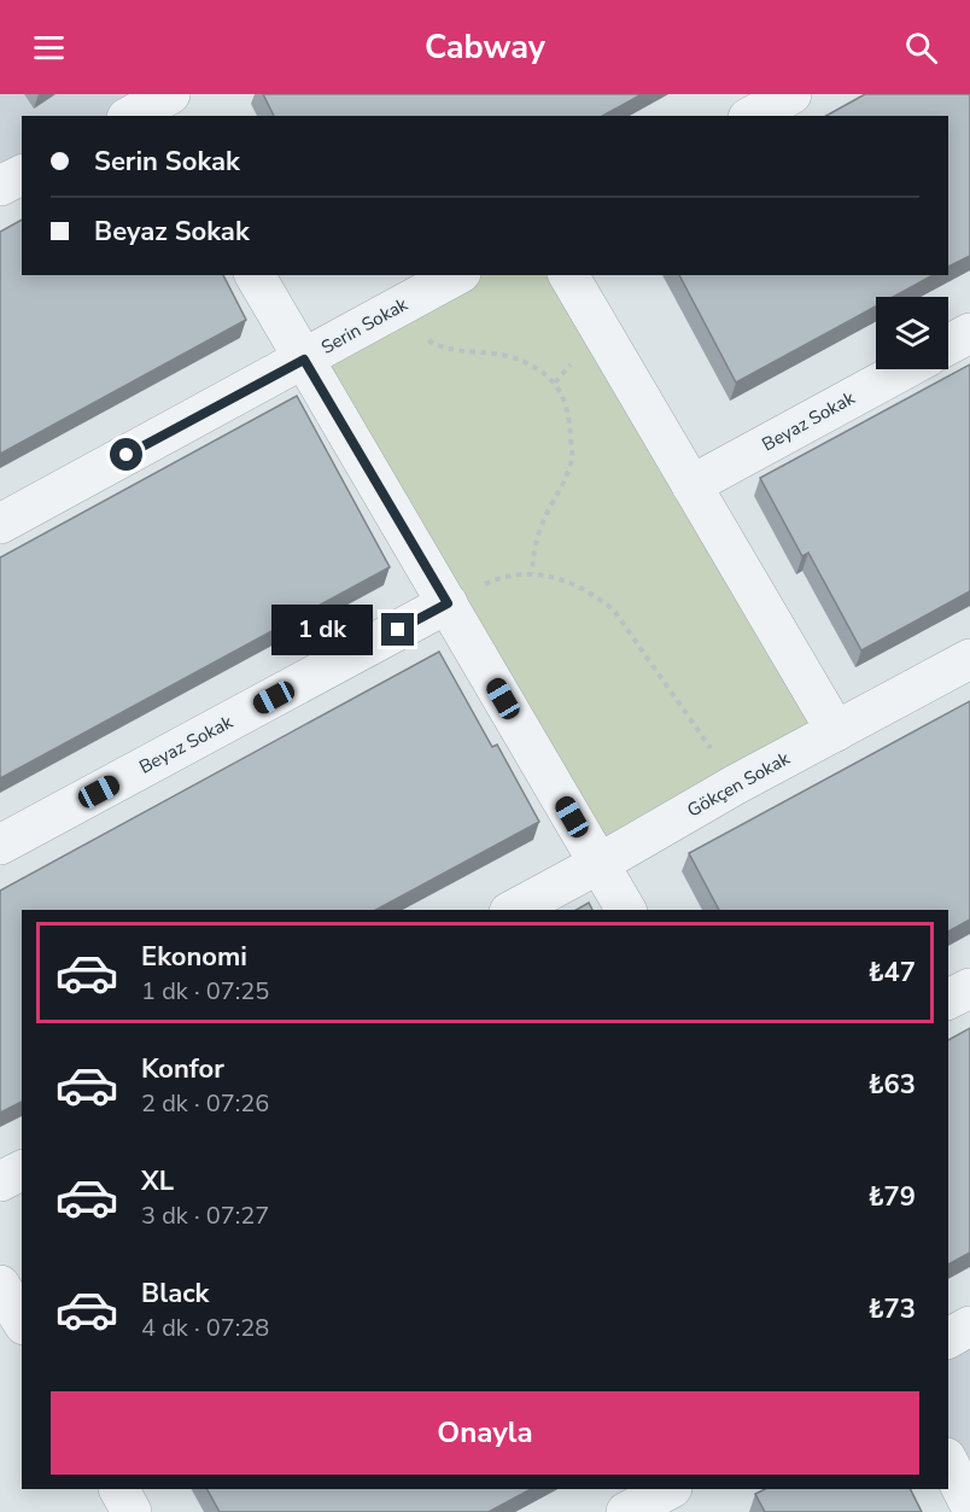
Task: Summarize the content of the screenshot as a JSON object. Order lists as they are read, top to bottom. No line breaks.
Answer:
{"streets":{"street":["Serin Sokak","Beyaz Sokak","Gökçen Sokak"]},"page":{"header":"Cabway","banner":["Serin Sokak","Beyaz Sokak"],"bubble":"1 dk","list":[{"name":"Ekonomi","note":"1 dk · 07:25","value":"₺47"},{"name":"Konfor","note":"2 dk · 07:26","value":"₺63"},{"name":"XL","note":"3 dk · 07:27","value":"₺79"},{"name":"Black","note":"4 dk · 07:28","value":"₺73"}],"buttons":"Onayla"}}
